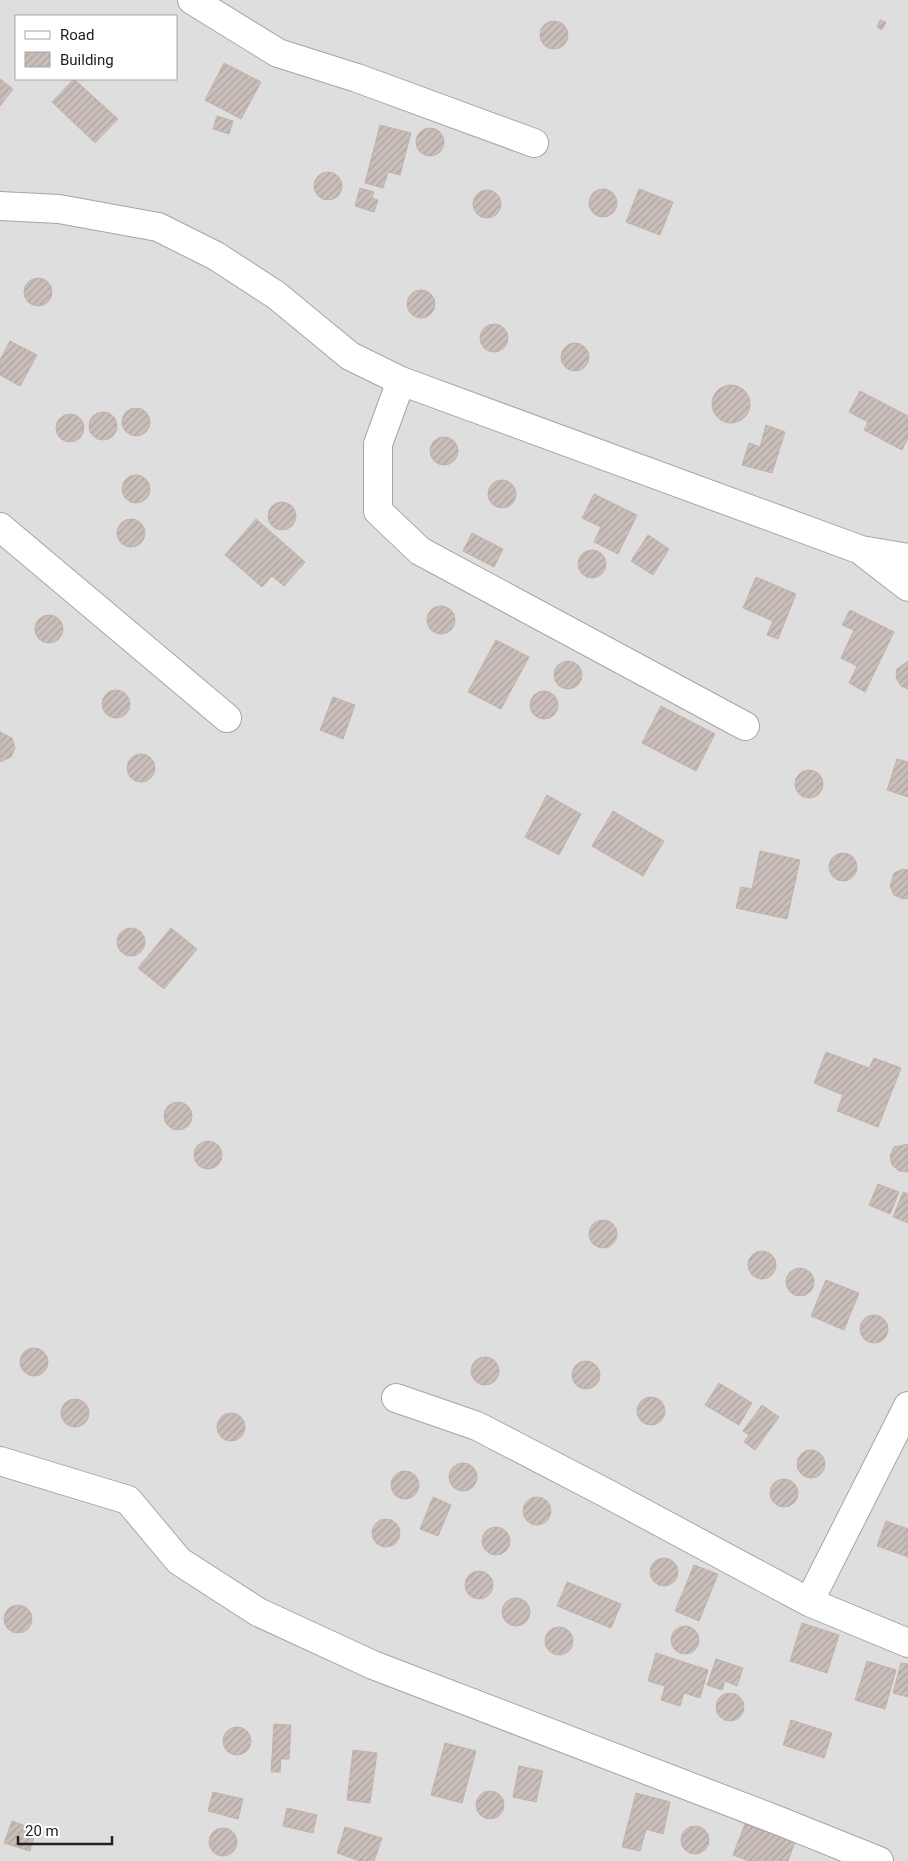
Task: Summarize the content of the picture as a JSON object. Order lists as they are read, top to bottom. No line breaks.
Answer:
{"legend":["Road","Building"],"scale_bar":"20 m"}
